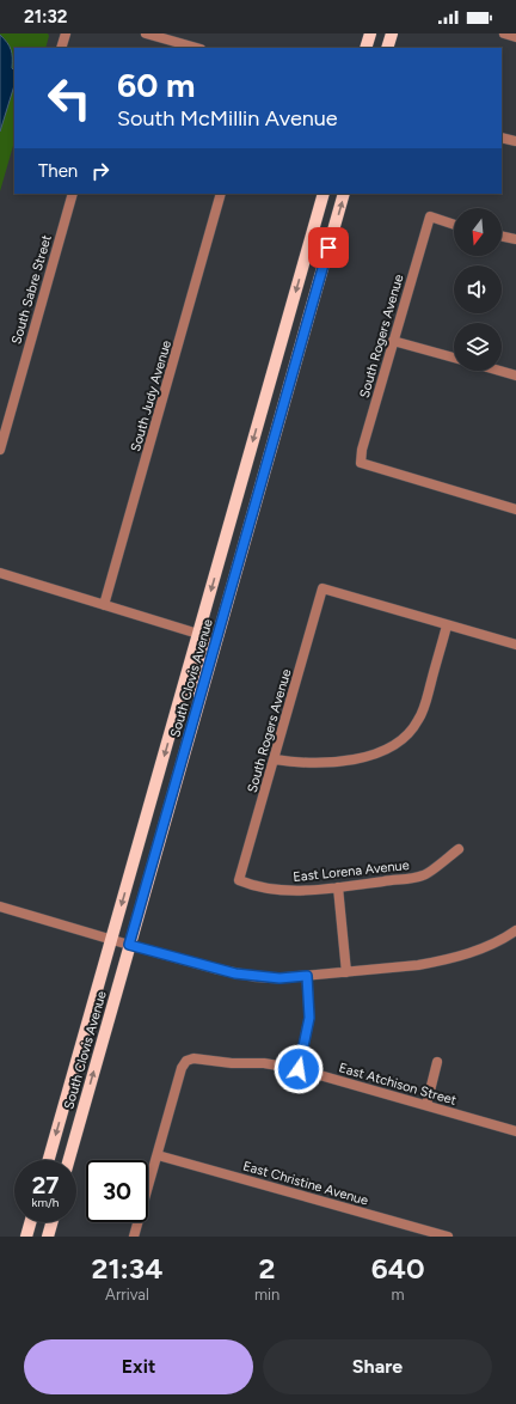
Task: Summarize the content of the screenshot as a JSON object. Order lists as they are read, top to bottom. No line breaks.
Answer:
{"streets":{"main road":["South Clovis Avenue"],"street":["South Sabre Street","South Rogers Avenue","South Judy Avenue","East Lorena Avenue","East Atchison Street","East Christine Avenue"]},"crossings":[["South Rogers Avenue","East Lorena Avenue"],["East Atchison Street","East Christine Avenue"]],"north":"bottom","page":{"status":"21:32","turn":["60 m","South McMillin Avenue"],"then":"Then","speed":"27 km/h","limit":"30","eta":["21:34","Arrival","2","min","640","m"],"buttons":["Exit","Share"]}}
